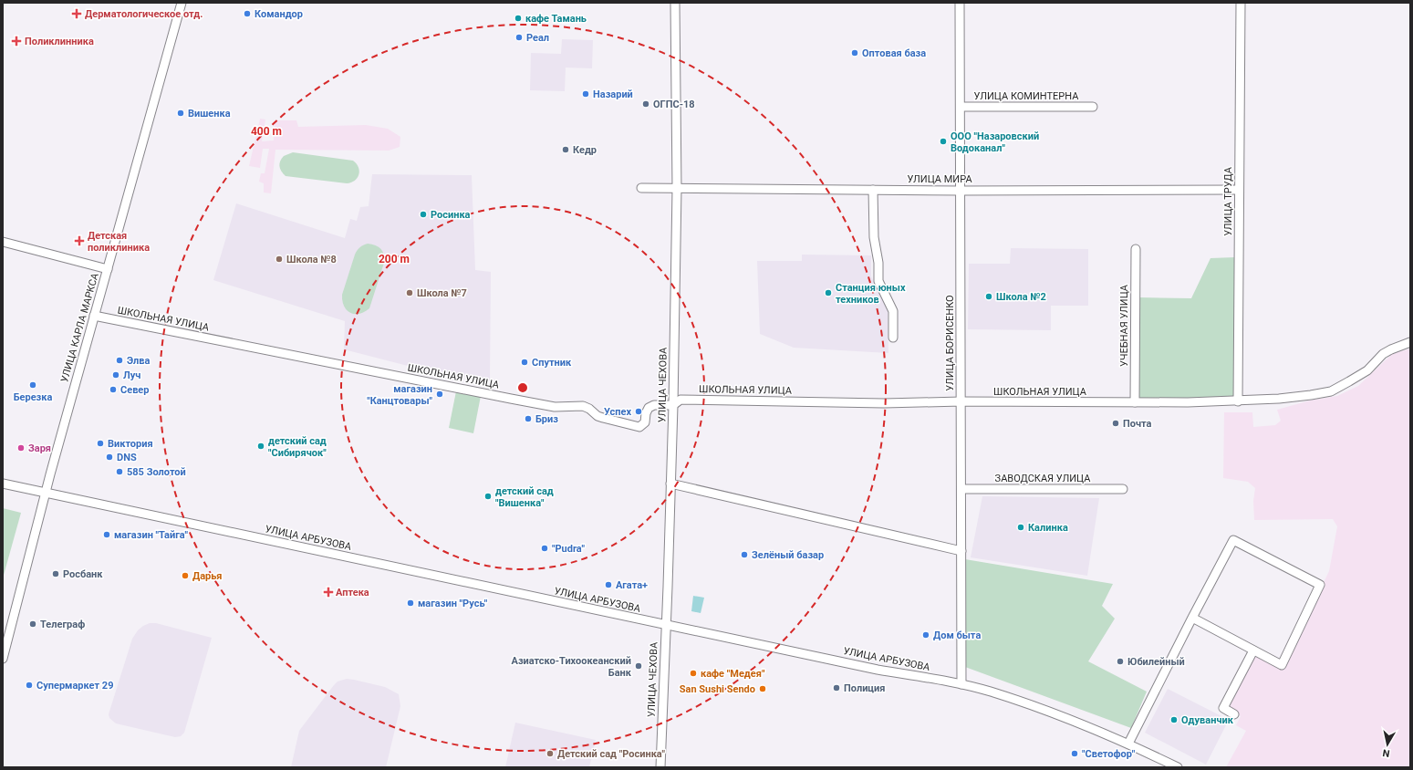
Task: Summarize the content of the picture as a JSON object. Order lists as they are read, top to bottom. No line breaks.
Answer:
{"streets":{"street":["УЛИЦА КОМИНТЕРНА","УЛИЦА МИРА","УЛИЦА ТРУДА","ШКОЛЬНАЯ УЛИЦА","УЧЕБНАЯ УЛИЦА","УЛИЦА КАРЛА МАРКСА","УЛИЦА БОРИСЕНКО","УЛИЦА ЧЕХОВА","ЗАВОДСКАЯ УЛИЦА","УЛИЦА АРБУЗОВА"]},"crossings":[["УЛИЦА КОМИНТЕРНА","УЛИЦА БОРИСЕНКО"],["УЛИЦА МИРА","УЛИЦА ТРУДА"],["УЛИЦА МИРА","УЛИЦА БОРИСЕНКО"],["УЛИЦА МИРА","УЛИЦА ЧЕХОВА"],["УЛИЦА ТРУДА","ШКОЛЬНАЯ УЛИЦА"],["ШКОЛЬНАЯ УЛИЦА","УЧЕБНАЯ УЛИЦА"],["ШКОЛЬНАЯ УЛИЦА","УЛИЦА КАРЛА МАРКСА"],["ШКОЛЬНАЯ УЛИЦА","УЛИЦА БОРИСЕНКО"],["ШКОЛЬНАЯ УЛИЦА","УЛИЦА ЧЕХОВА"],["УЛИЦА КАРЛА МАРКСА","УЛИЦА АРБУЗОВА"],["УЛИЦА БОРИСЕНКО","ЗАВОДСКАЯ УЛИЦА"],["УЛИЦА БОРИСЕНКО","УЛИЦА АРБУЗОВА"],["УЛИЦА ЧЕХОВА","УЛИЦА АРБУЗОВА"]],"places":{"health":["Дерматологическое отд.","Поликлинника","Детская поликлиника","Аптека"],"other":["Командор","кафе Тамань","Реал","Оптовая база","Назарий","ОГПС-18","Вишенка","ООО \"Назаровский Водоканал\"","Кедр","Росинка","Школа №8","Школа №7","Станция юных техников","Школа №2","Элва","Спутник","Луч","Березка","Север","магазин \"Канцтовары\"","Успех","Бриз","Почта","Виктория","детский сад \"Сибирячок\"","Заря","DNS","585 Золотой","детский сад \"Вишенка\"","Калинка","магазин \"Тайга\"","\"Pudra\"","Зелёный базар","Росбанк","Дарья","Агата+","магазин \"Русь\"","Телеграф","Дом быта","Юбилейный","Азиатско-Тихоокеанский Банк","кафе \"Медея\"","Супермаркет 29","Полиция","San Sushi Sendo","Одуванчик","Детский сад \"Росинка\"","\"Светофор\""]},"north":"bottom","rings":["400 m","200 m"]}
